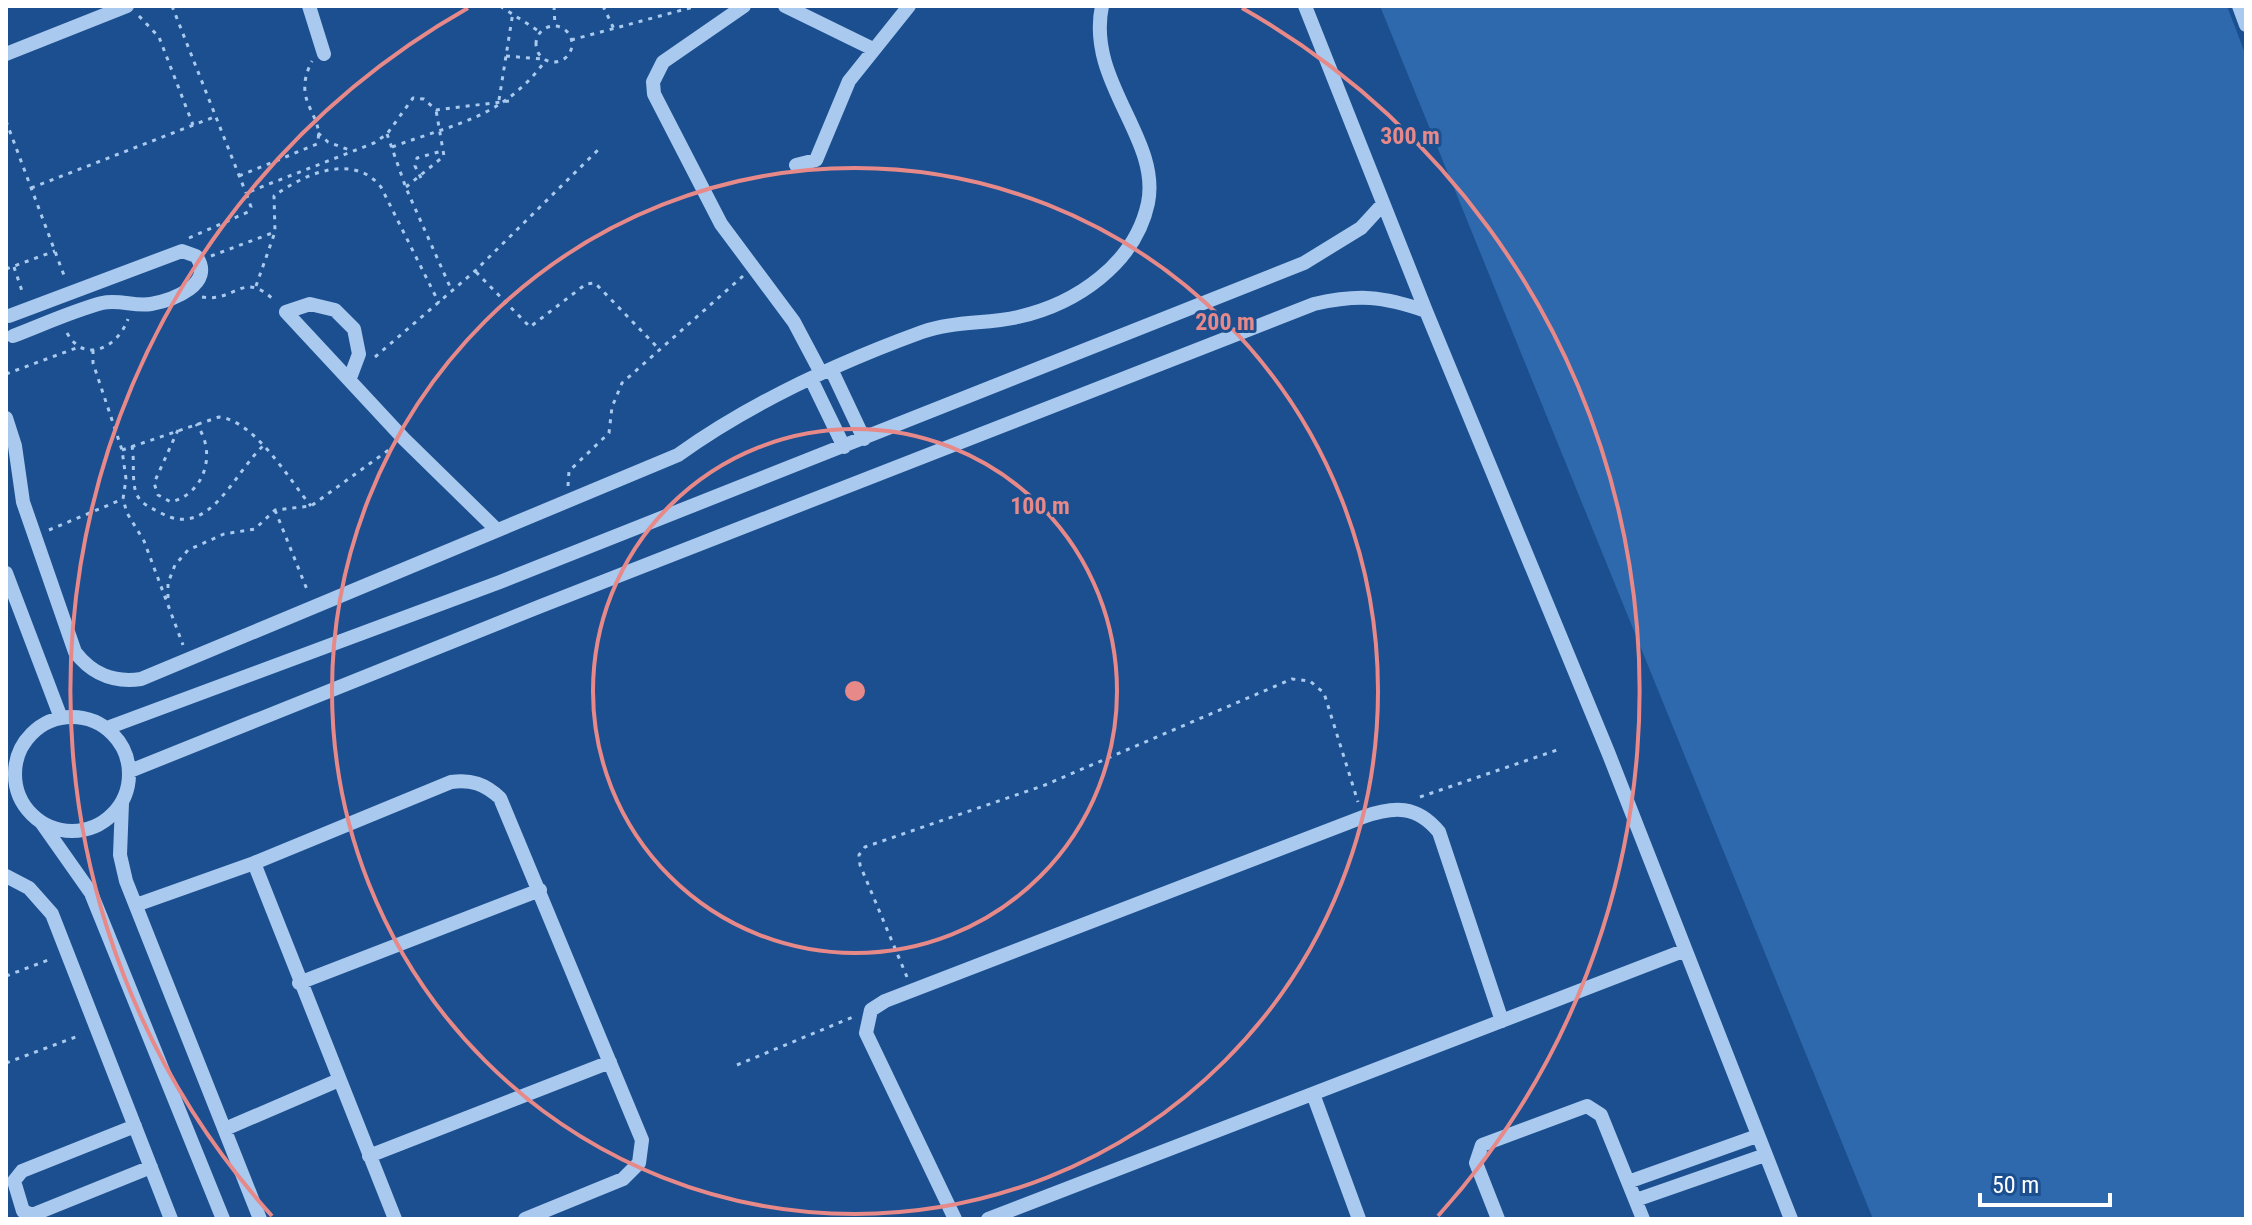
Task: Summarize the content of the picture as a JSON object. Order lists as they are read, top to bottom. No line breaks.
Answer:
{"scale_bar":"50 m","rings":["300 m","200 m","100 m"]}
